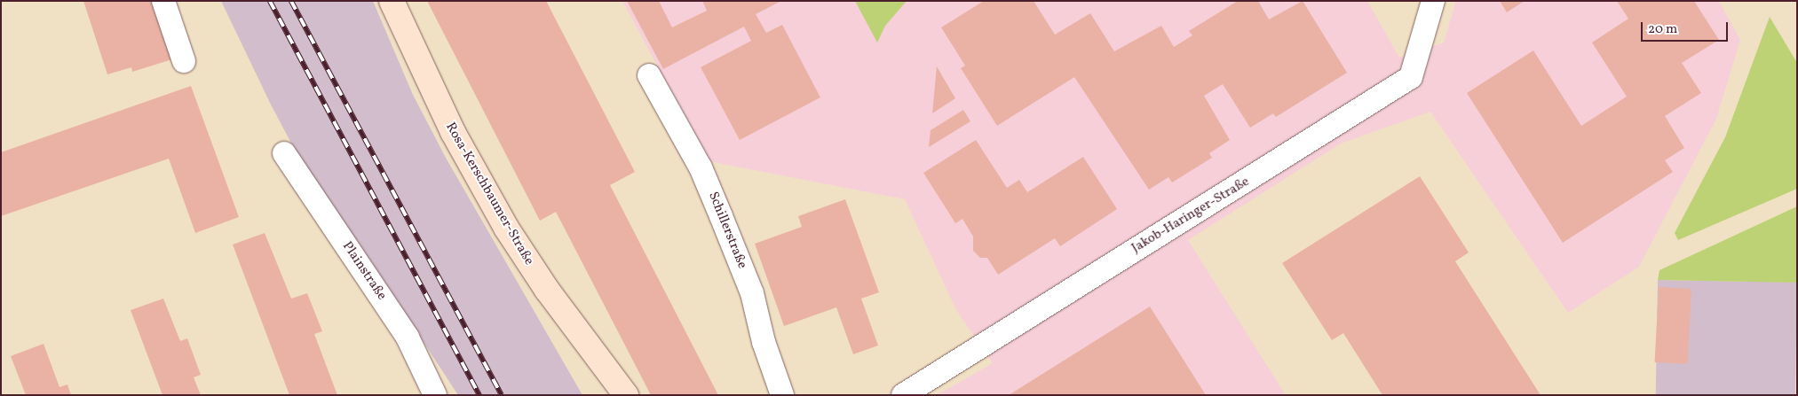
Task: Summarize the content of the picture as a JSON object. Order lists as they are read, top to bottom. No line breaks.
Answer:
{"streets":{"main road":["Rosa-Kerschbaumer-Straße"],"street":["Jakob-Haringer-Straße","Schillerstraße","Plainstraße"]},"scale_bar":"20 m"}
